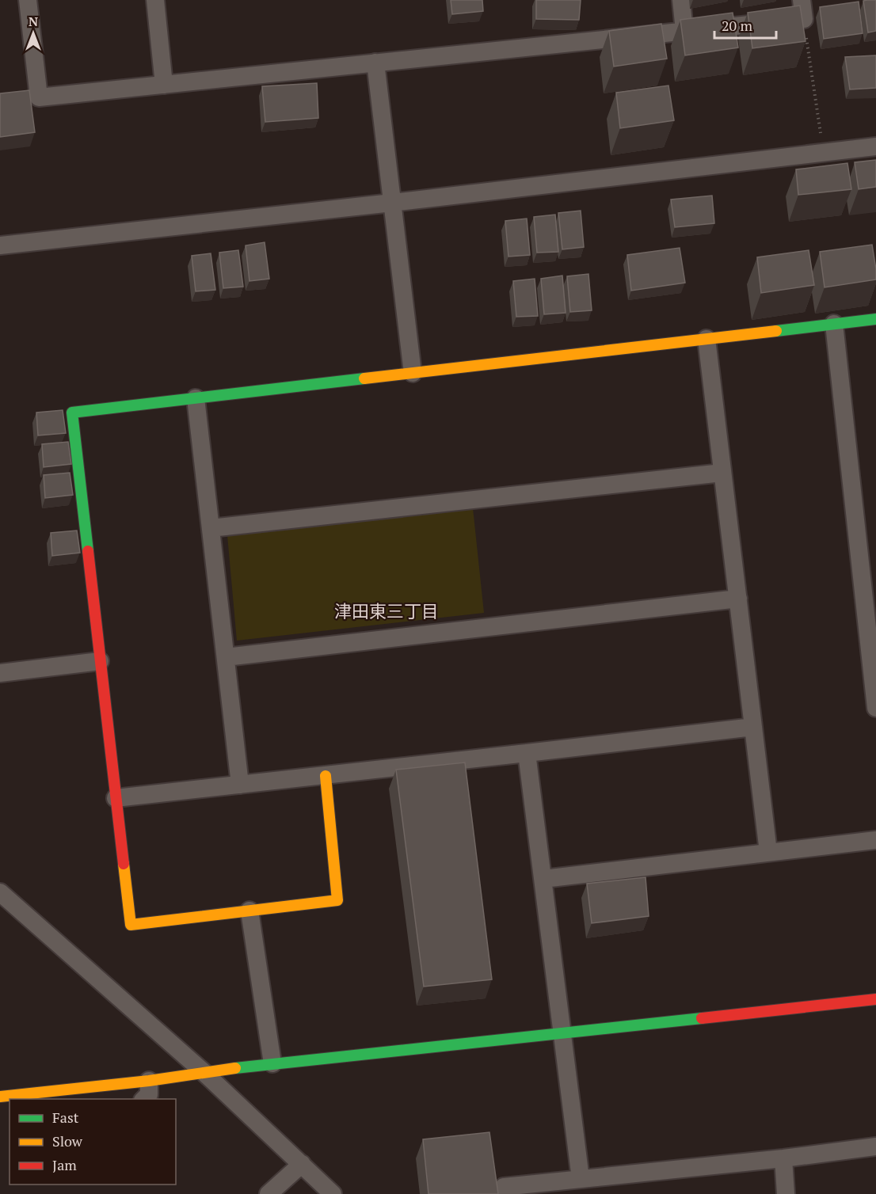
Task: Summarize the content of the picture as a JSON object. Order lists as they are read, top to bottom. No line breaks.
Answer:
{"districts":["津田東三丁目"],"legend":["Fast","Slow","Jam"],"scale_bar":"20 m","north":"top"}
